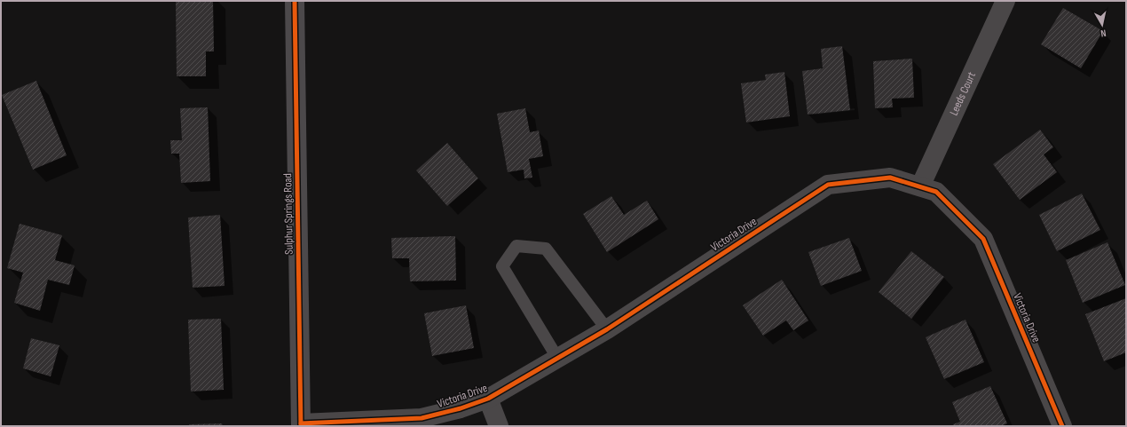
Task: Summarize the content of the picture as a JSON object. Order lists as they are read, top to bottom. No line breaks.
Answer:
{"streets":{"street":["Leeds Court","Sulphur Springs Road","Victoria Drive"]},"crossings":[["Leeds Court","Victoria Drive"],["Sulphur Springs Road","Victoria Drive"]],"north":"bottom"}
